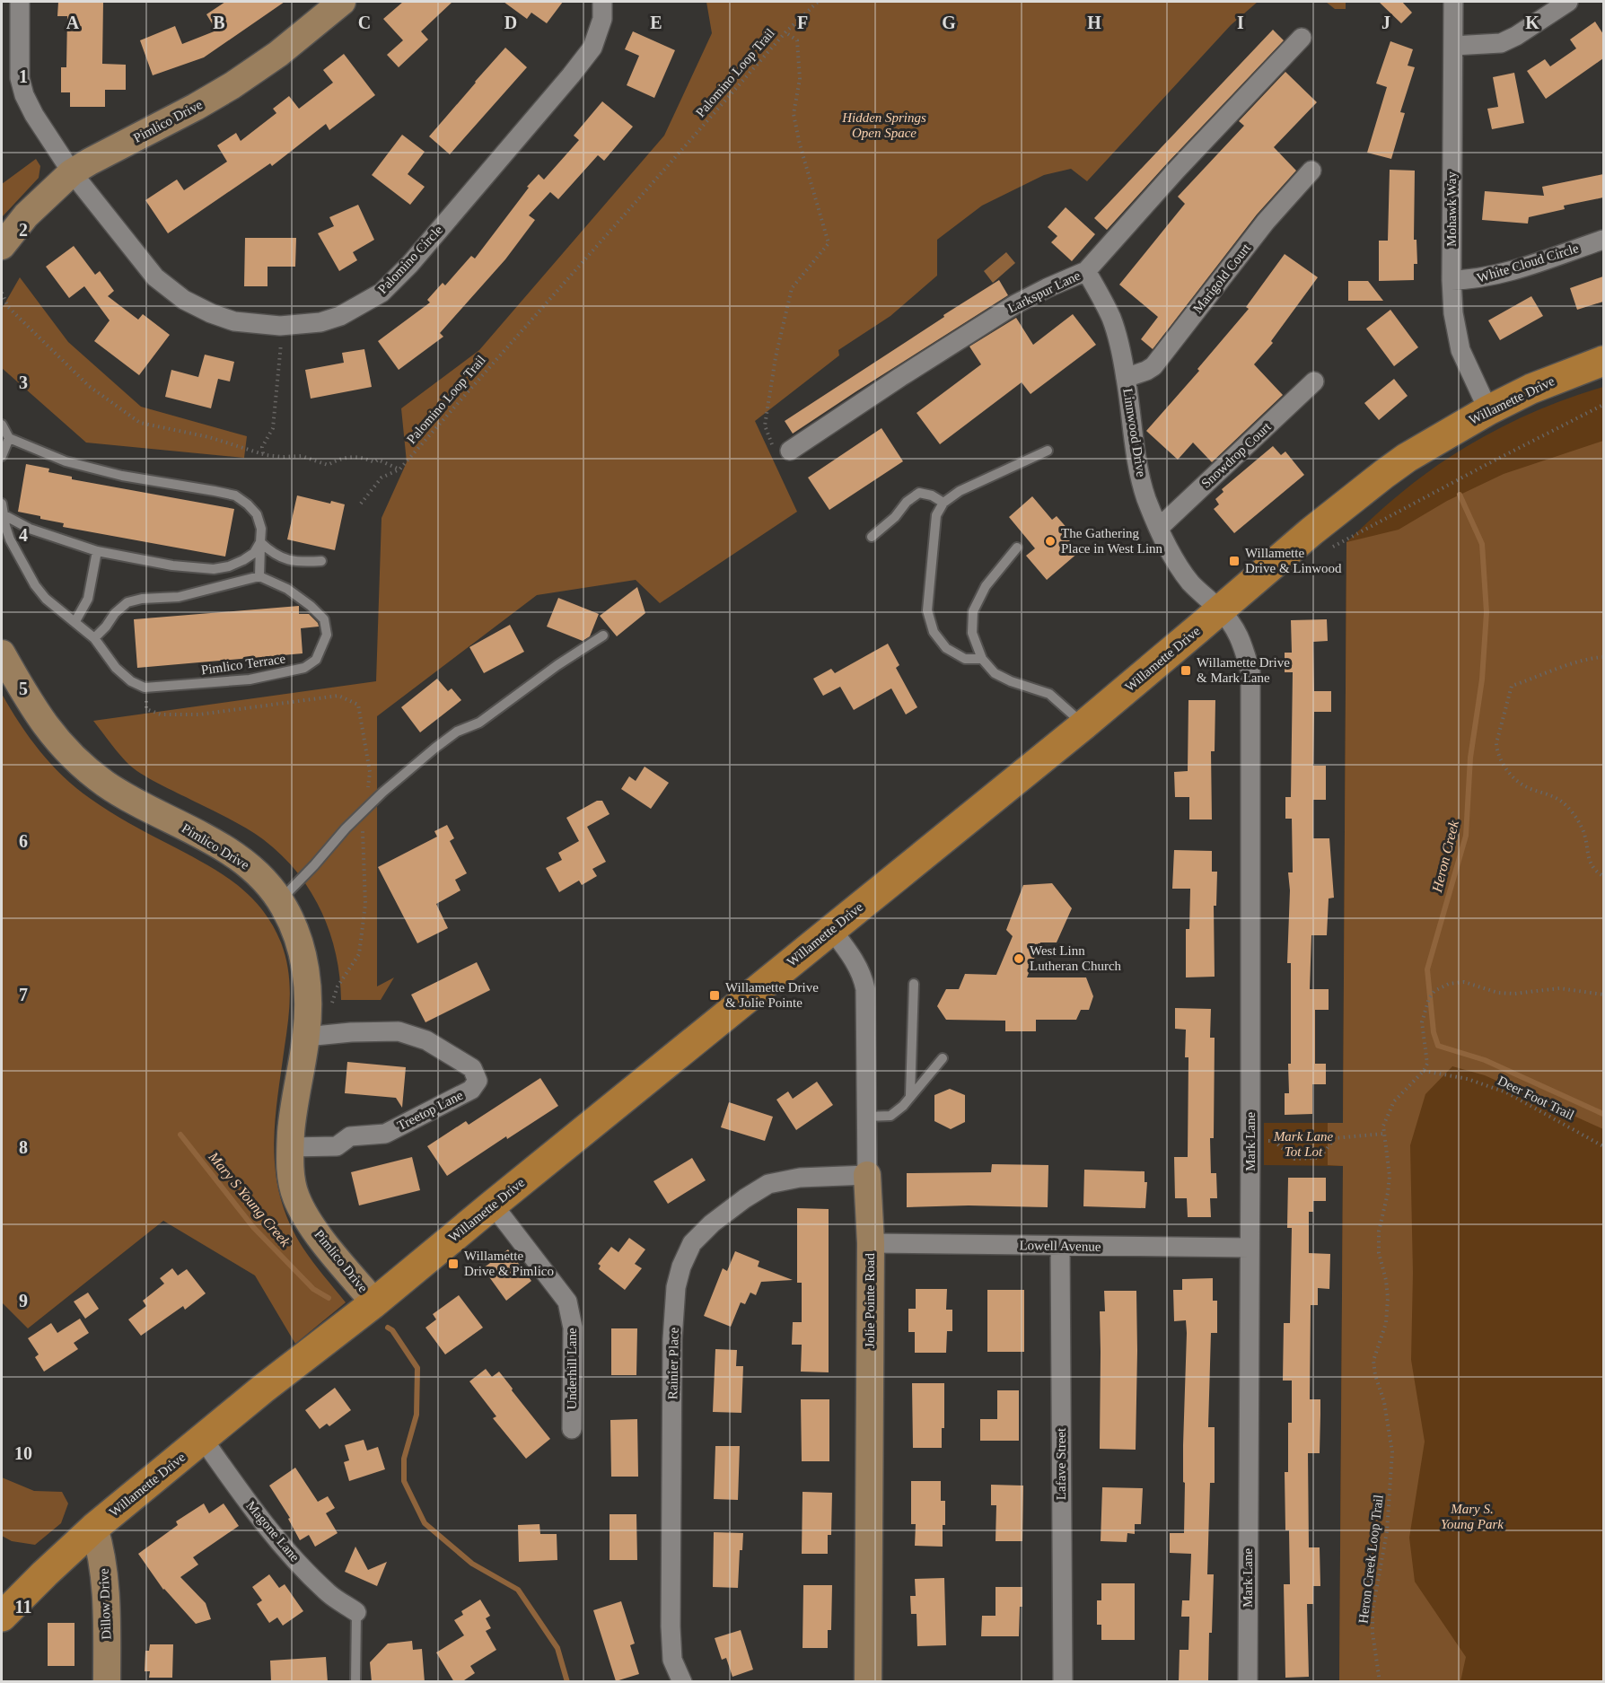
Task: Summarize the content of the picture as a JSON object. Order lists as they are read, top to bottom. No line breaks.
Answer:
{"streets":{"main road":["Willamette Drive"],"street":["Pimlico Drive","Mohawk Way","Palomino Circle","White Cloud Circle","Marigold Court","Larkspur Lane","Linnwood Drive","Snowdrop Court","Treetop Lane","Mark Lane","Lowell Avenue","Jolie Pointe Road","Rainier Place","Underhill Lane","Lafave Street","Magone Lane","Dillow Drive"],"lane":["Pimlico Terrace"],"path":["Palomino Loop Trail","Deer Foot Trail","Heron Creek Loop Trail"]},"crossings":[["Pimlico Drive","Palomino Circle"],["Pimlico Drive","Willamette Drive"],["Pimlico Drive","Treetop Lane"],["Mohawk Way","White Cloud Circle"],["Mohawk Way","Willamette Drive"],["Marigold Court","Linnwood Drive"],["Larkspur Lane","Linnwood Drive"],["Willamette Drive","Linnwood Drive"],["Willamette Drive","Mark Lane"],["Willamette Drive","Jolie Pointe Road"],["Willamette Drive","Underhill Lane"],["Willamette Drive","Magone Lane"],["Willamette Drive","Dillow Drive"],["Linnwood Drive","Snowdrop Court"],["Linnwood Drive","Mark Lane"],["Deer Foot Trail","Heron Creek Loop Trail"],["Mark Lane","Lowell Avenue"],["Lowell Avenue","Jolie Pointe Road"],["Lowell Avenue","Lafave Street"],["Jolie Pointe Road","Rainier Place"]],"water":["Heron Creek","Mary S Young Creek"],"parks":["Hidden Springs Open Space","Mark Lane Tot Lot","Mary S. Young Park"],"places":{"other":["The Gathering Place in West Linn","West Linn Lutheran Church"],"transit":["Willamette Drive & Linwood","Willamette Drive & Mark Lane","Willamette Drive & Jolie Pointe","Willamette Drive & Pimlico"]},"grid":{"columns":["A","B","C","D","E","F","G","H","I","J","K"],"rows":["1","2","3","4","5","6","7","8","9","10","11"]}}
